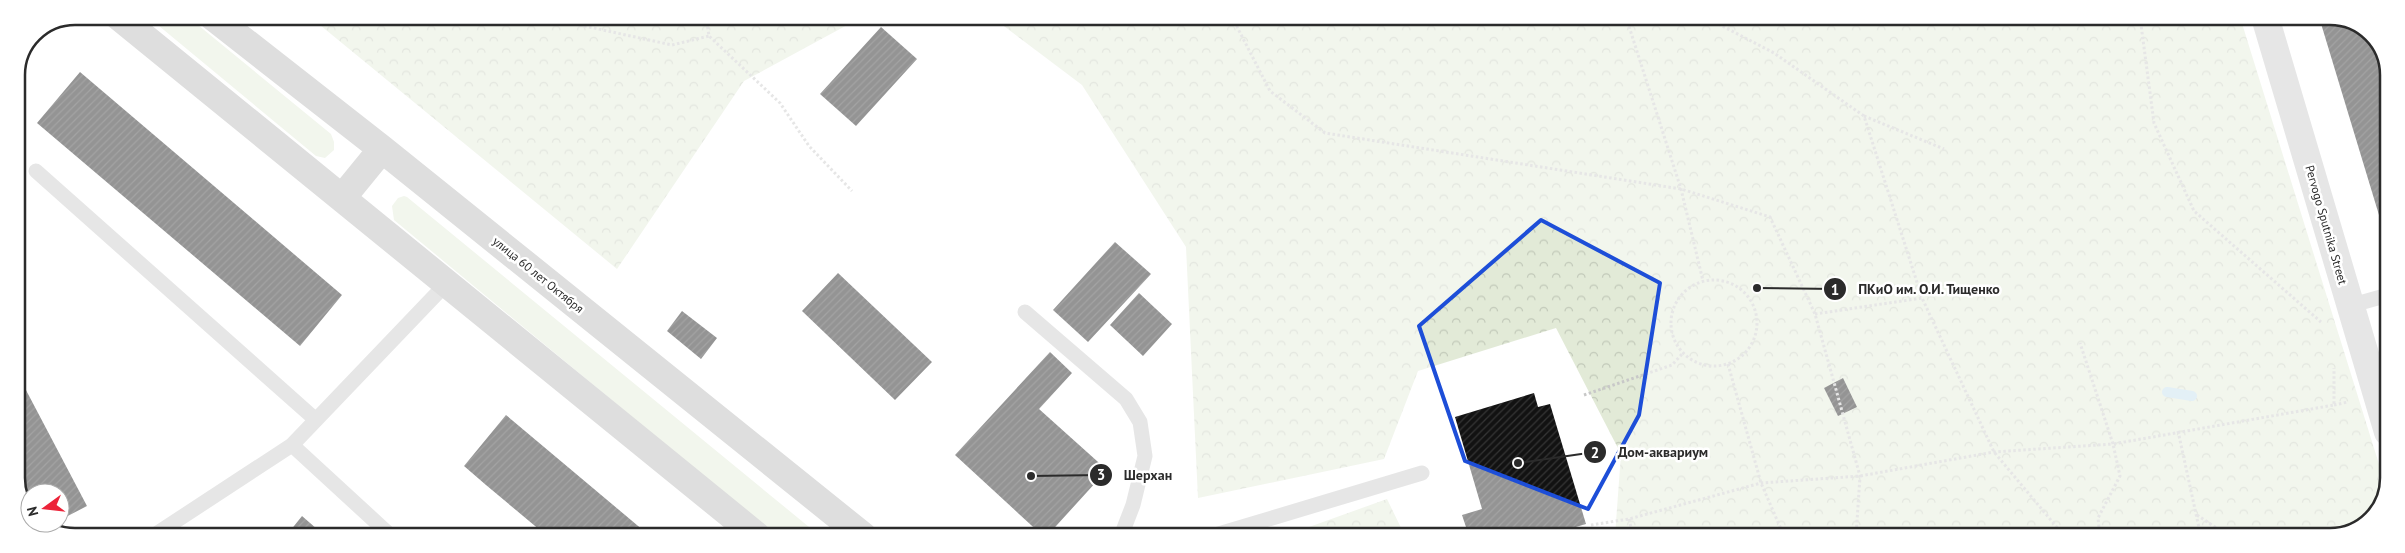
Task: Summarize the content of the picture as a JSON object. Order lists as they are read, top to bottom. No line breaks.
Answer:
{"streets":{"main road":["улица 60 лет Октября"],"street":["Pervogo Sputnika Street"]},"places":["ПКиО им. О.И. Тищенко","Дом-аквариум","Шерхан"],"north":"left"}
